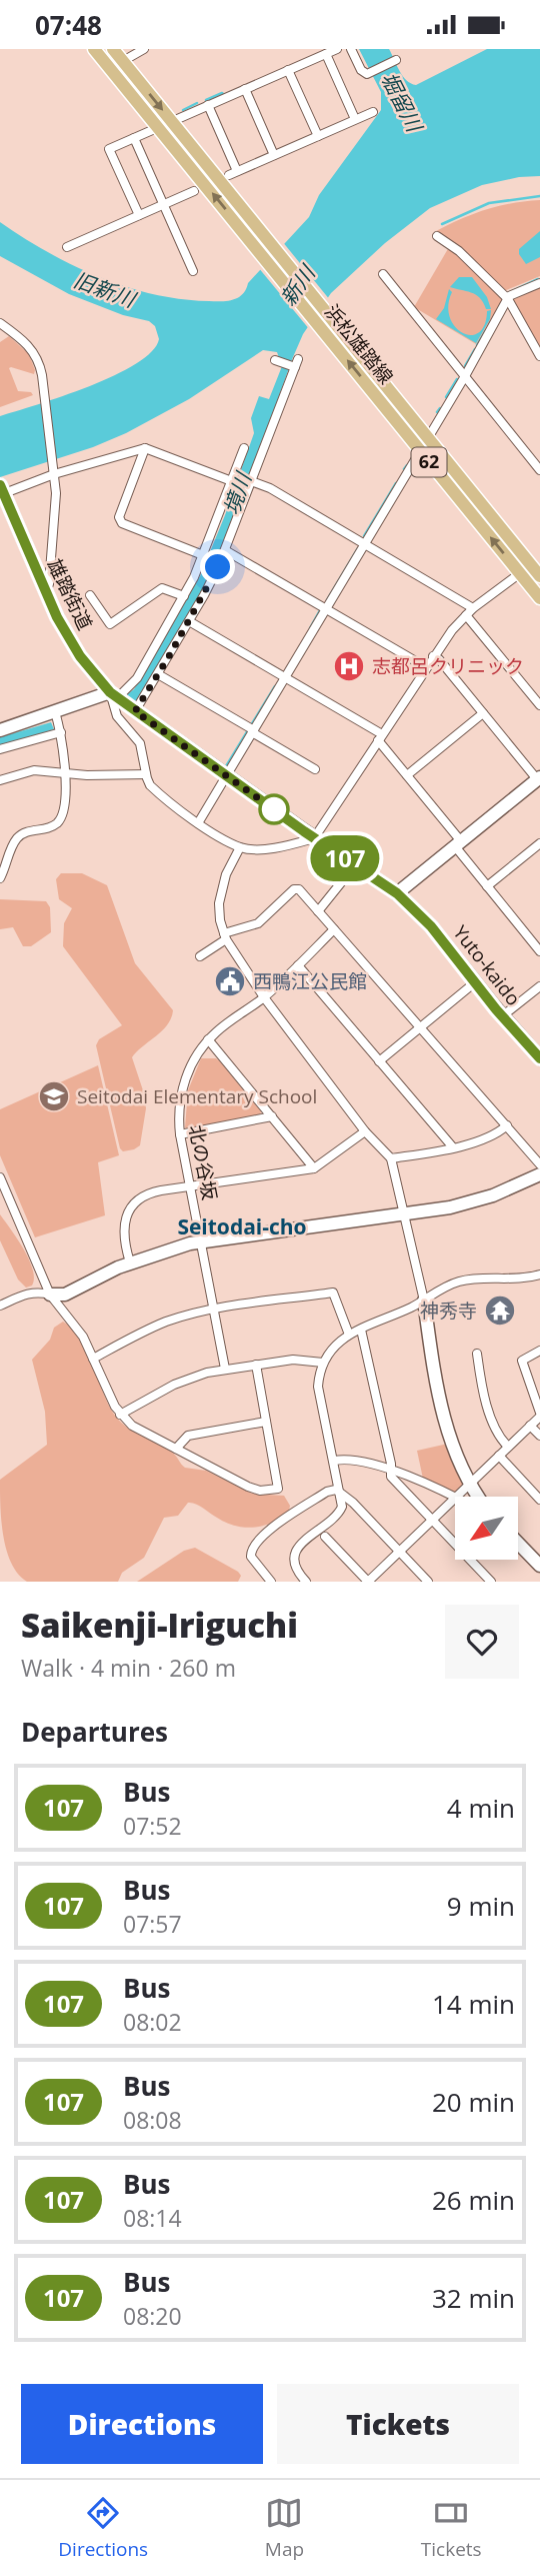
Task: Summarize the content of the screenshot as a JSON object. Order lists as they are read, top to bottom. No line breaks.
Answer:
{"streets":{"main road":["浜松雄踏線","62"],"street":["雄踏街道","Yuto-kaido","北の谷坂"]},"crossings":[["雄踏街道","Yuto-kaido"]],"districts":["Seitodai-cho"],"water":["堀留川","新川","旧新川","境川"],"places":{"hospital":["志都呂クリニック"],"public building":["西鴨江公民館"],"school or university":["Seitodai Elementary School"],"temple":["神秀寺"]},"lines":["bus line 107"],"north":"bottom left","page":{"status":"07:48","on_map":"107","heading":[["Saikenji-Iriguchi","Walk · 4 min · 260 m"],"Departures"],"list":[{"mark":"107","name":"Bus","note":"07:52","value":"4 min"},{"mark":"107","name":"Bus","note":"07:57","value":"9 min"},{"mark":"107","name":"Bus","note":"08:02","value":"14 min"},{"mark":"107","name":"Bus","note":"08:08","value":"20 min"},{"mark":"107","name":"Bus","note":"08:14","value":"26 min"},{"mark":"107","name":"Bus","note":"08:20","value":"32 min"}],"buttons":["Directions","Tickets"],"tabs":["Directions","Map","Tickets"]}}
